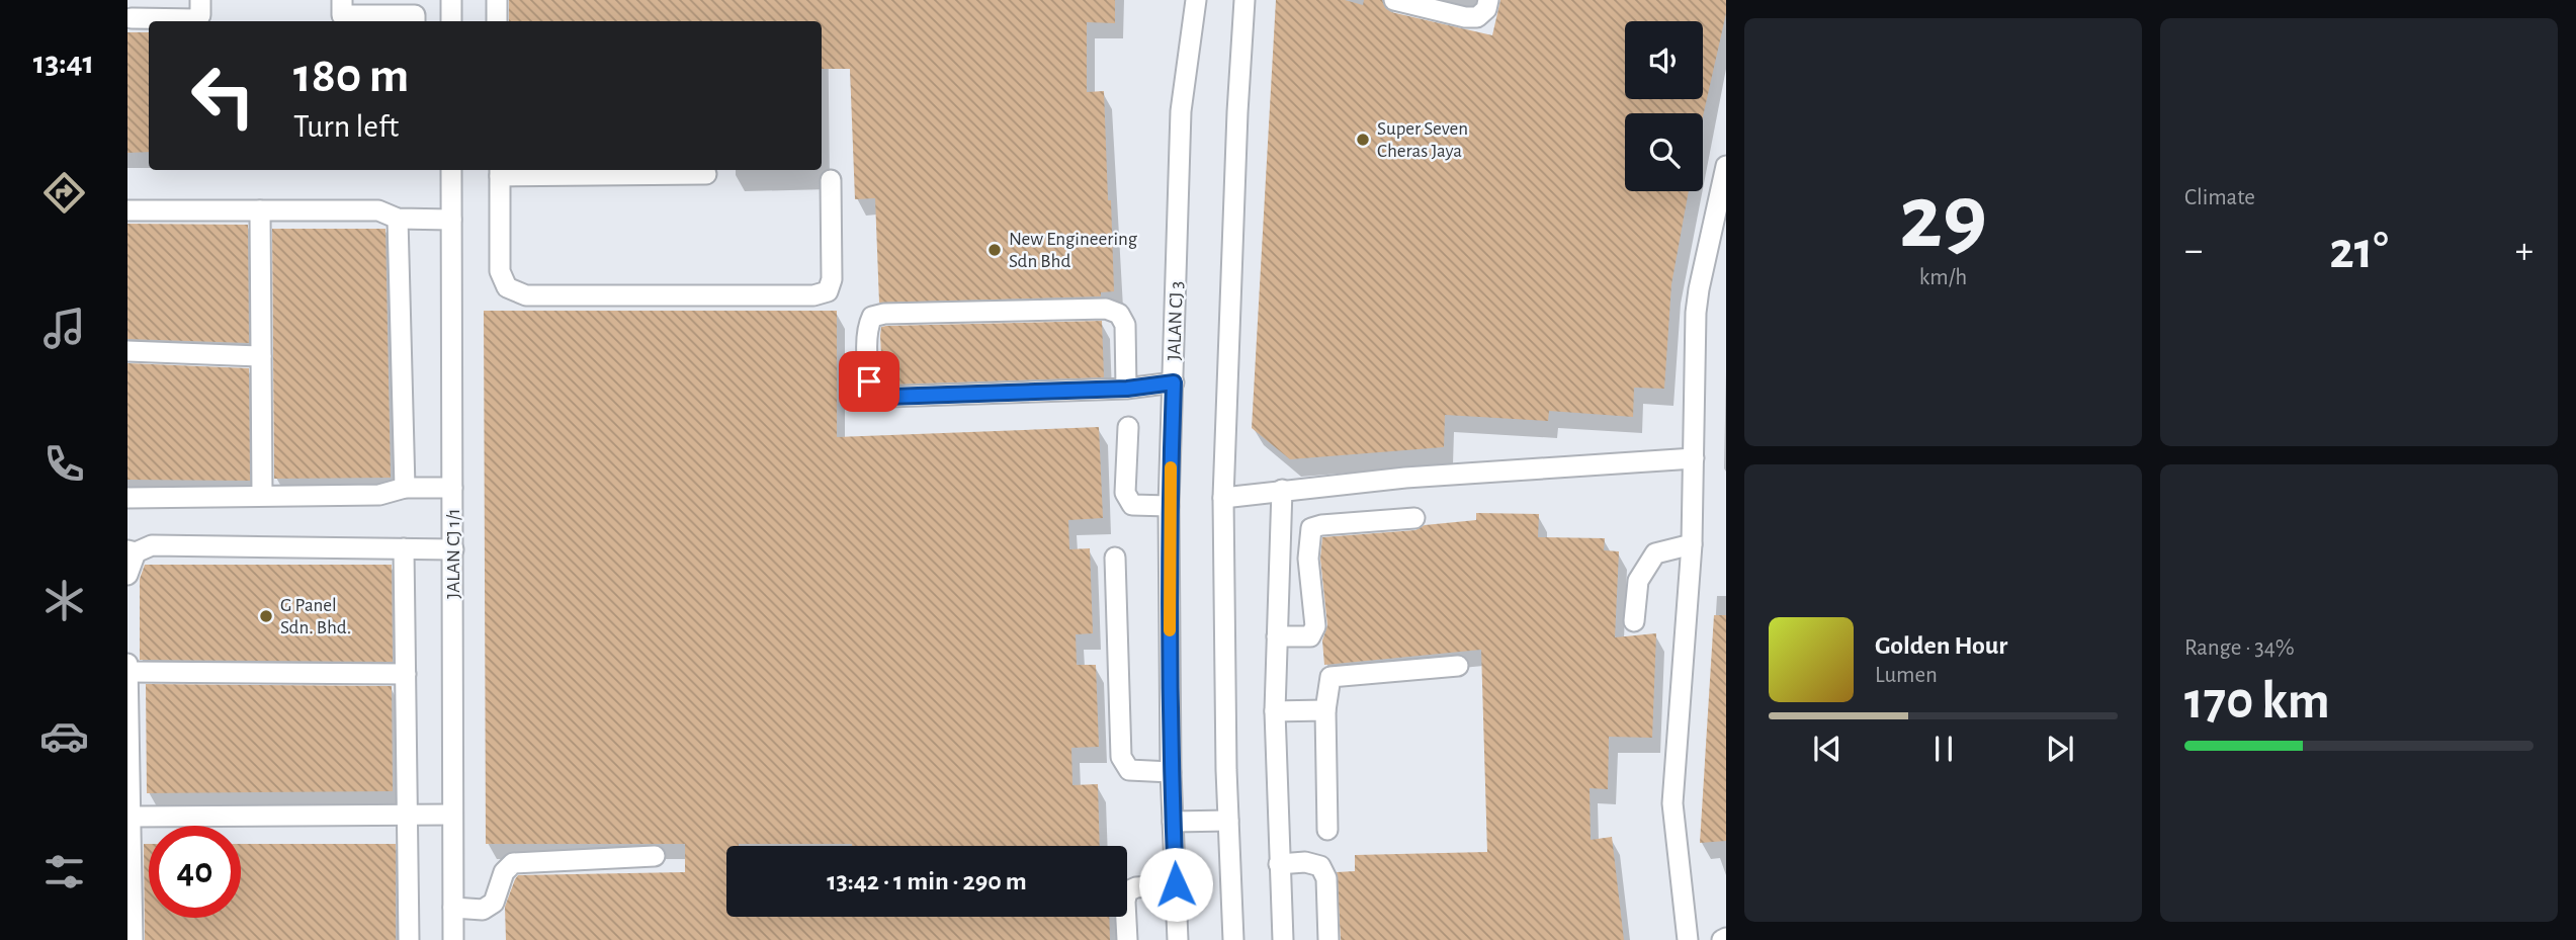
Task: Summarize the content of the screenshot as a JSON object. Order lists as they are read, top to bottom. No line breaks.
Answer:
{"streets":{"street":["JALAN CJ 3","JALAN CJ 1/1"]},"places":["Super Seven Cheras Jaya","New Engineering Sdn Bhd","G Panel Sdn. Bhd."],"page":{"tabs":"13:41","tile":[["29","km/h"],"Climate",["Range · 34%","170 km"]],"turn":["180 m","Turn left"],"heat":["−","21°","+"],"song":["Golden Hour","Lumen"],"limit":"40","trip":"13:42 · 1 min · 290 m"}}
